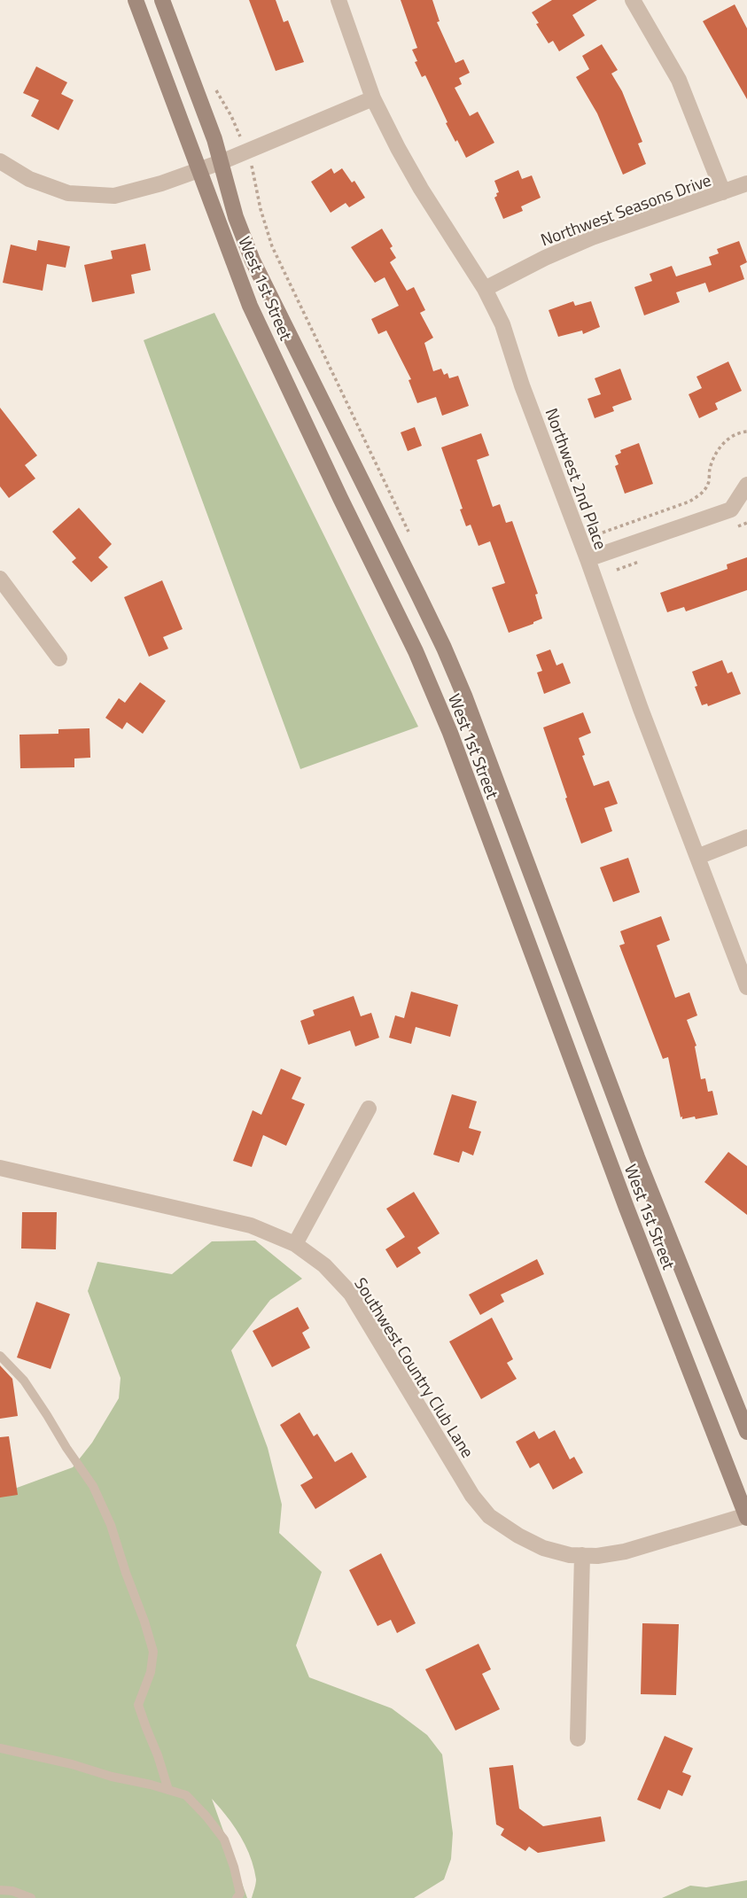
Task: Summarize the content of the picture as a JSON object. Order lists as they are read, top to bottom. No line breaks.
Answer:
{"streets":{"main road":["West 1st Street"],"street":["Northwest Seasons Drive","Northwest 2nd Place","Southwest Country Club Lane"]},"crossings":[["Northwest Seasons Drive","Northwest 2nd Place"],["West 1st Street","Southwest Country Club Lane"]]}
